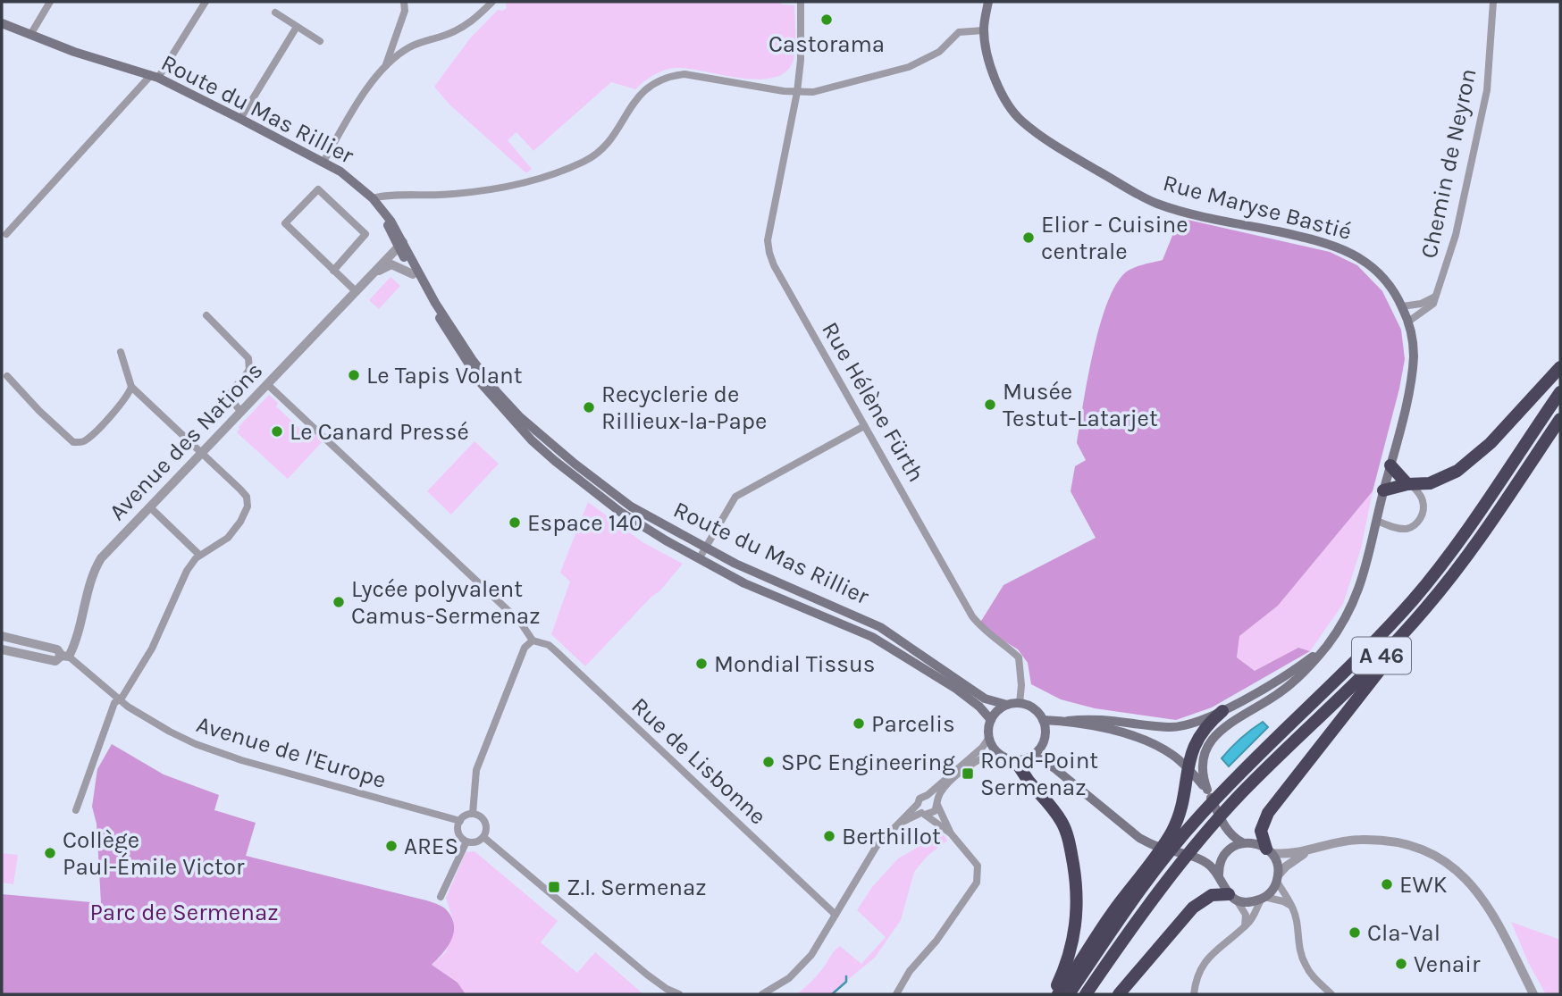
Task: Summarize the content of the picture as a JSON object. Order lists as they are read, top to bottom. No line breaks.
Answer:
{"streets":{"highway":["A 46"],"main road":["Route du Mas Rillier","Rue Maryse Bastié"],"street":["Chemin de Neyron","Rue Hélène Fürth","Avenue des Nations","Avenue de l'Europe","Rue de Lisbonne"]},"crossings":[["Route du Mas Rillier","Rue Hélène Fürth"],["Route du Mas Rillier","Avenue des Nations"],["Chemin de Neyron","Rue Maryse Bastié"],["Avenue des Nations","Avenue de l'Europe"]],"parks":["Parc de Sermenaz"],"places":{"other":["Castorama","Elior - Cuisine centrale","Le Tapis Volant","Musée Testut-Latarjet","Recyclerie de Rillieux-la-Pape","Le Canard Pressé","Espace 140","Lycée polyvalent Camus-Sermenaz","Mondial Tissus","Parcelis","SPC Engineering","Berthillot","ARES","Collège Paul-Émile Victor","EWK","Cla-Val","Venair"],"transit":["Rond-Point Sermenaz","Z.I. Sermenaz"]}}
